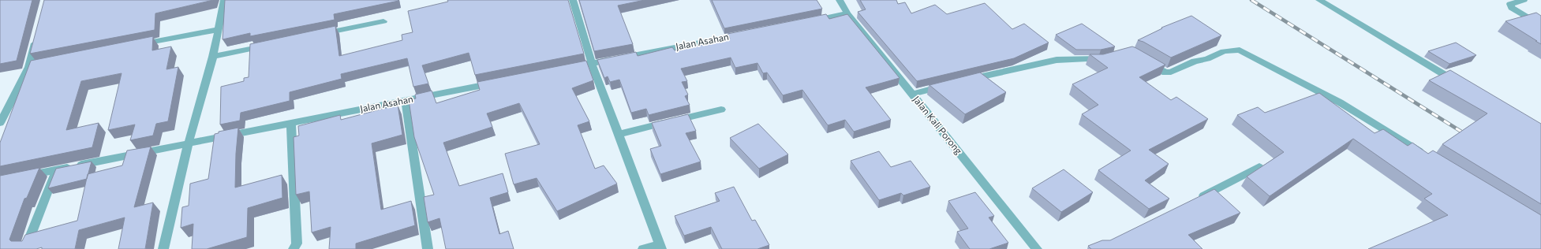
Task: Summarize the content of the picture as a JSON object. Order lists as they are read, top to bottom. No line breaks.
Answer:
{"streets":{"street":["Jalan Asahan","Jalan Kali Porong"]}}
